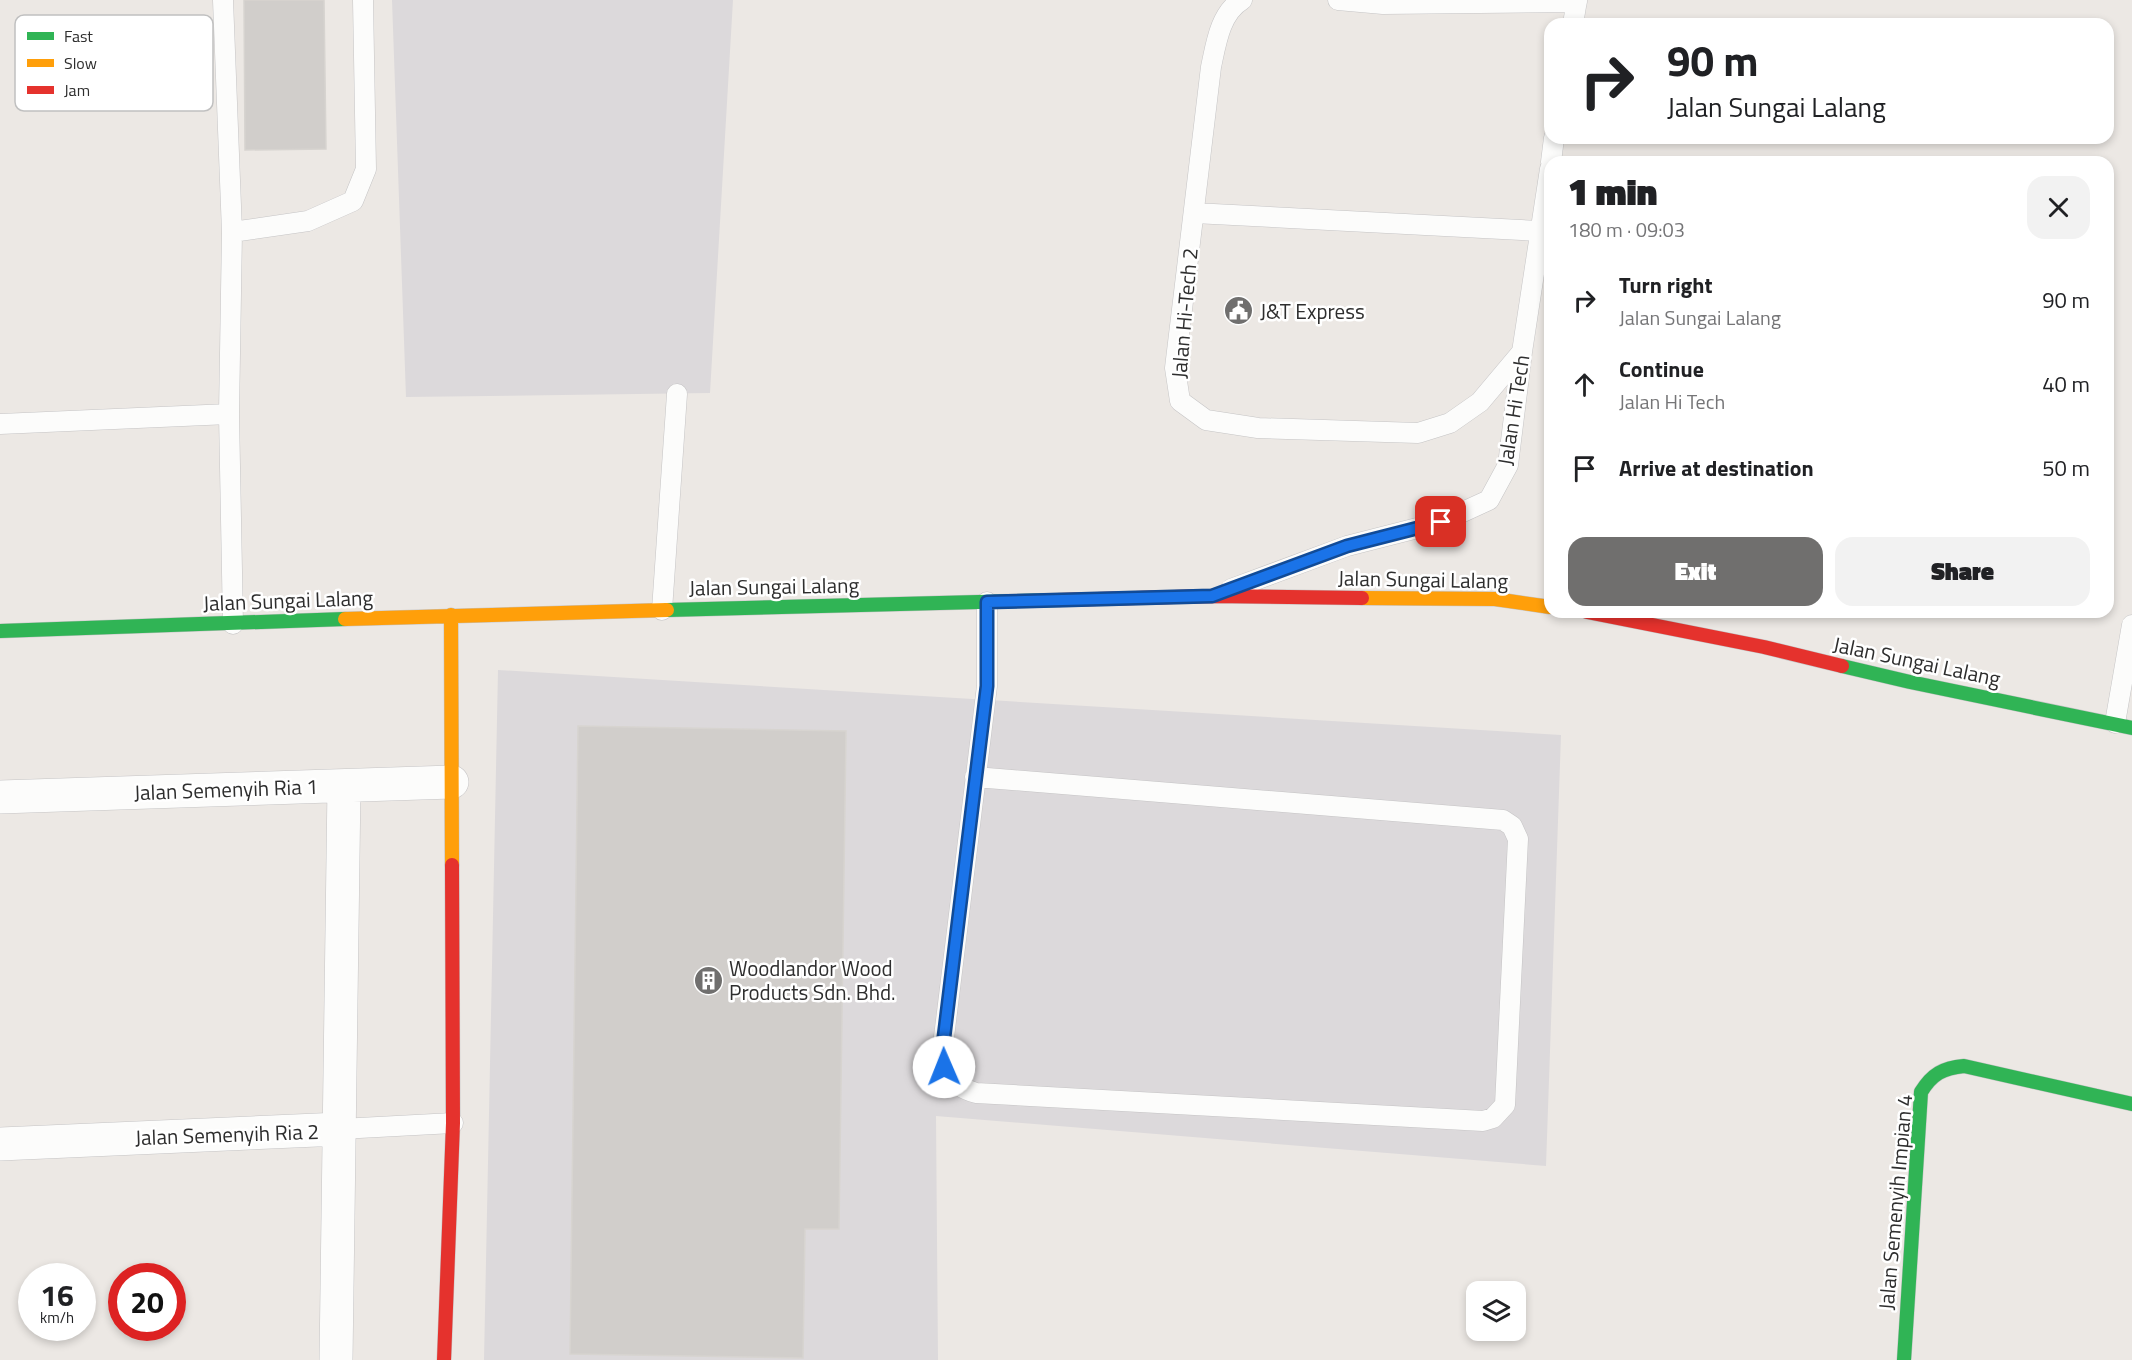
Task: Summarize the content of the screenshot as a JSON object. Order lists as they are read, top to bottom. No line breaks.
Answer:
{"streets":{"street":["Jalan Sungai Lalang","Jalan Semenyih Ria 1","Jalan Semenyih Ria 2","Jalan Semenyih Impian 4"],"lane":["Jalan Hi-Tech 2","Jalan Hi Tech"]},"crossings":[["Jalan Hi-Tech 2","Jalan Hi Tech"],["Jalan Hi Tech","Jalan Sungai Lalang"]],"places":{"public building":["J&T Express"],"building":["Woodlandor Wood Products Sdn. Bhd."]},"legend":["Fast","Slow","Jam"],"page":{"turn":["90 m","Jalan Sungai Lalang"],"heading":["1 min","180 m · 09:03"],"list":[{"name":"Turn right","note":"Jalan Sungai Lalang","value":"90 m"},{"name":"Continue","note":"Jalan Hi Tech","value":"40 m"},{"name":"Arrive at destination","value":"50 m"}],"buttons":["Exit","Share"],"speed":"16 km/h","limit":"20"}}
